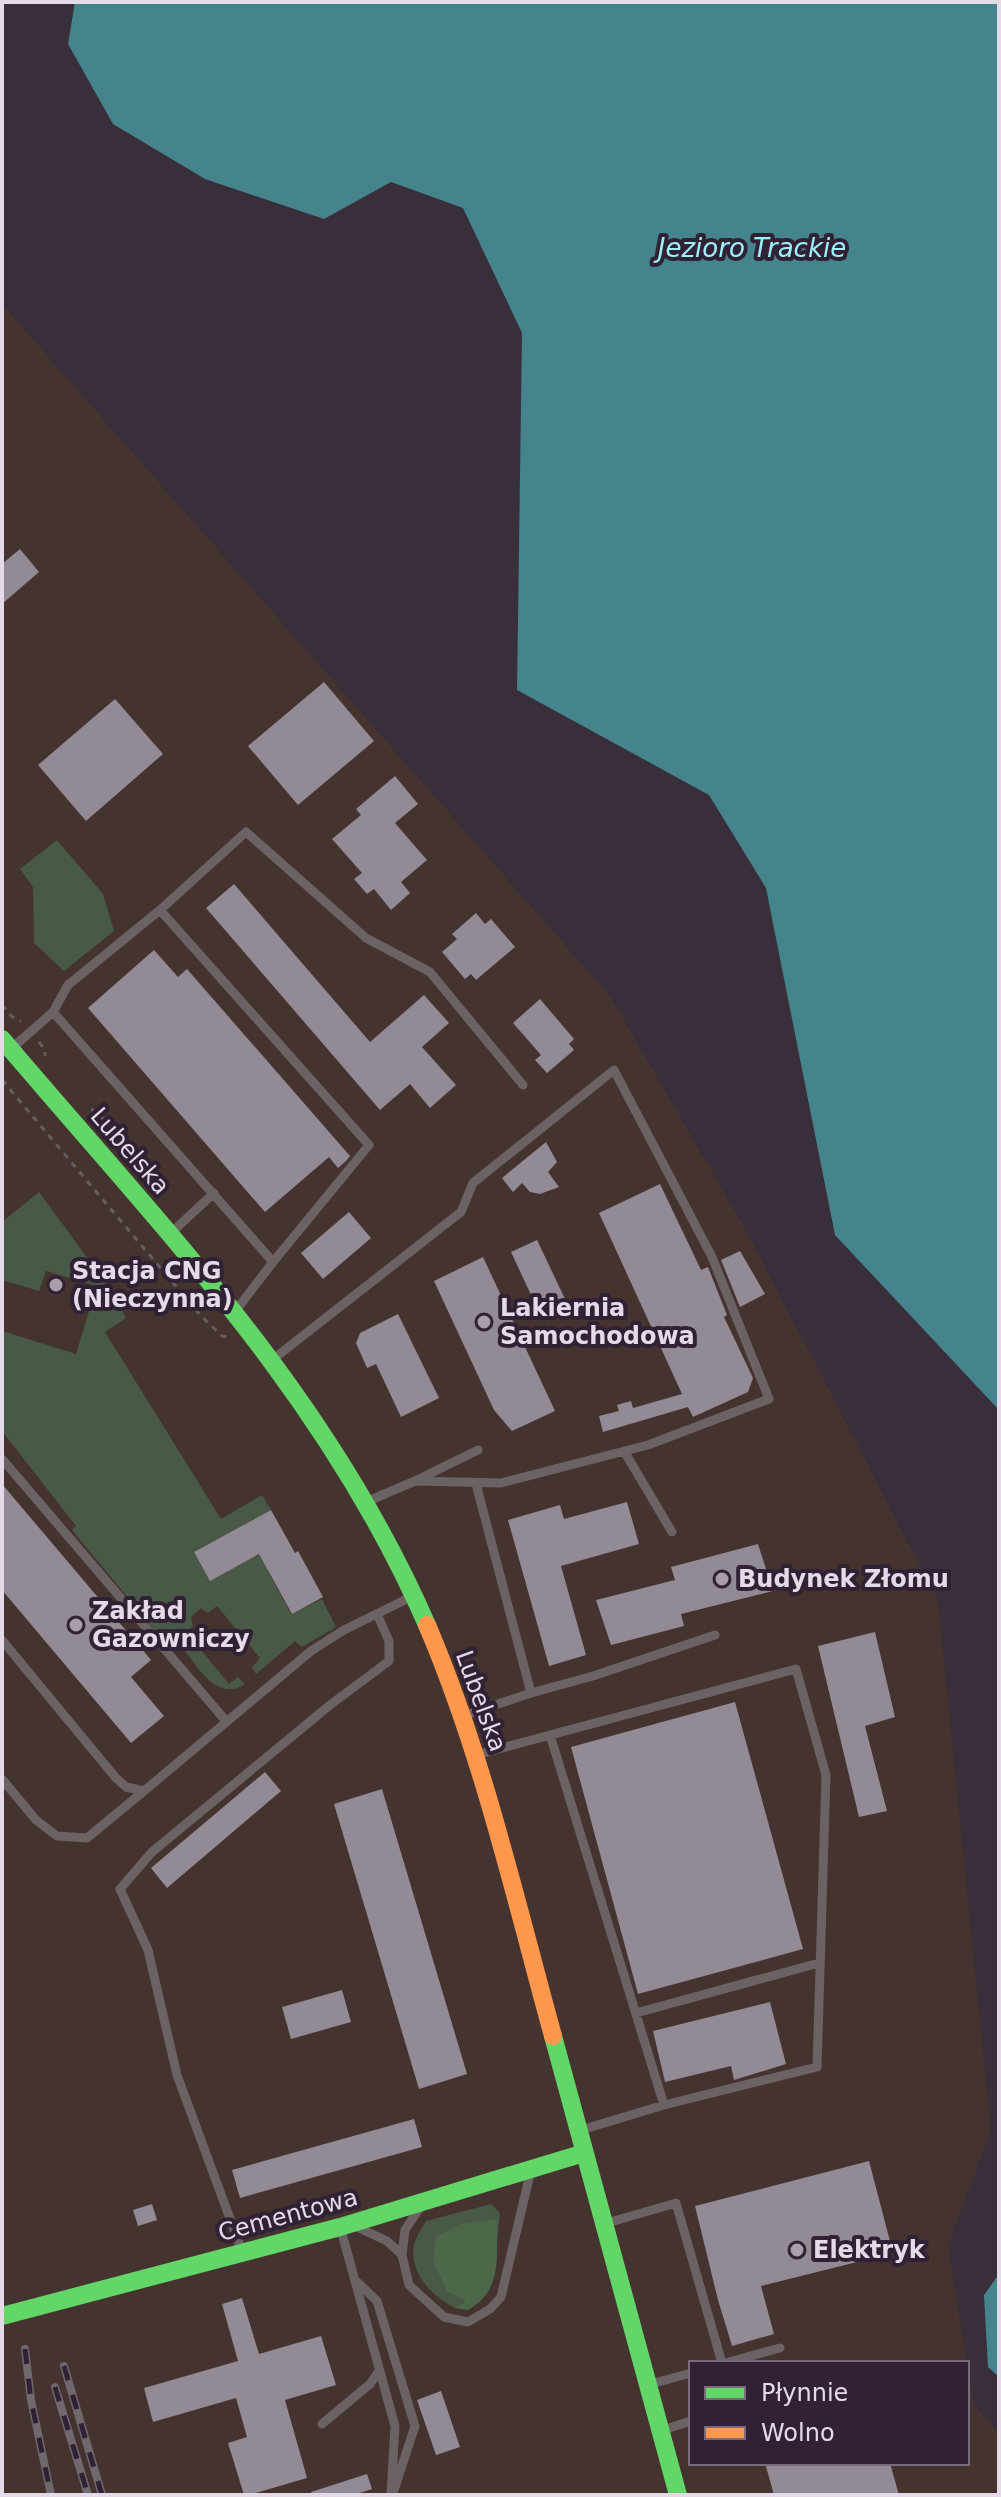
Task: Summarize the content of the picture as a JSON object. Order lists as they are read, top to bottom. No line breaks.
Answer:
{"streets":{"street":["Lubelska","Cementowa"]},"crossings":[["Lubelska","Cementowa"]],"water":["Jezioro Trackie"],"places":["Stacja CNG (Nieczynna)","Lakiernia Samochodowa","Budynek Złomu","Zakład Gazowniczy","Elektryk"],"legend":["Płynnie","Wolno"]}
